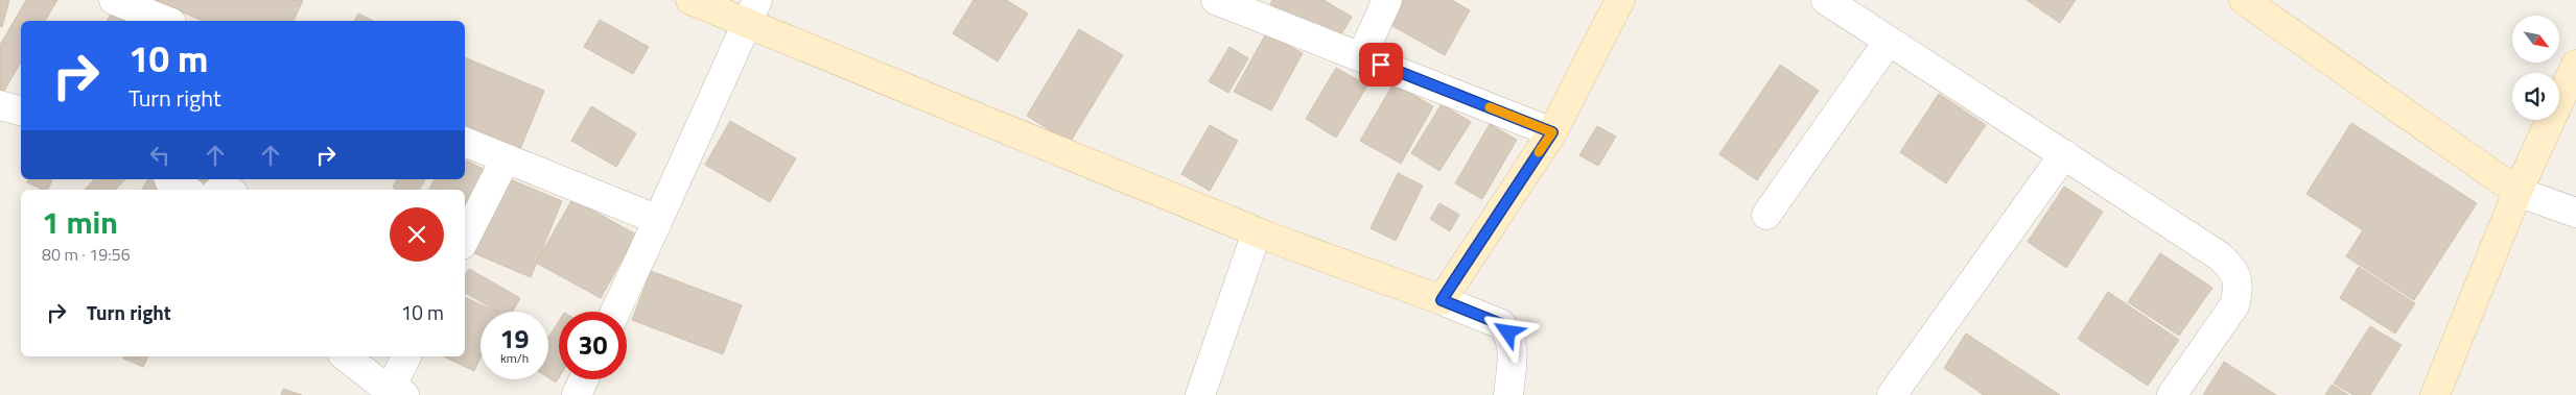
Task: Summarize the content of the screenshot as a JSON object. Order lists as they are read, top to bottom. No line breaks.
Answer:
{"north":"bottom right","page":{"turn":["10 m","Turn right"],"heading":["1 min","80 m · 19:56"],"list":[{"name":"Turn right","value":"10 m"}],"speed":"19 km/h","limit":"30"}}
